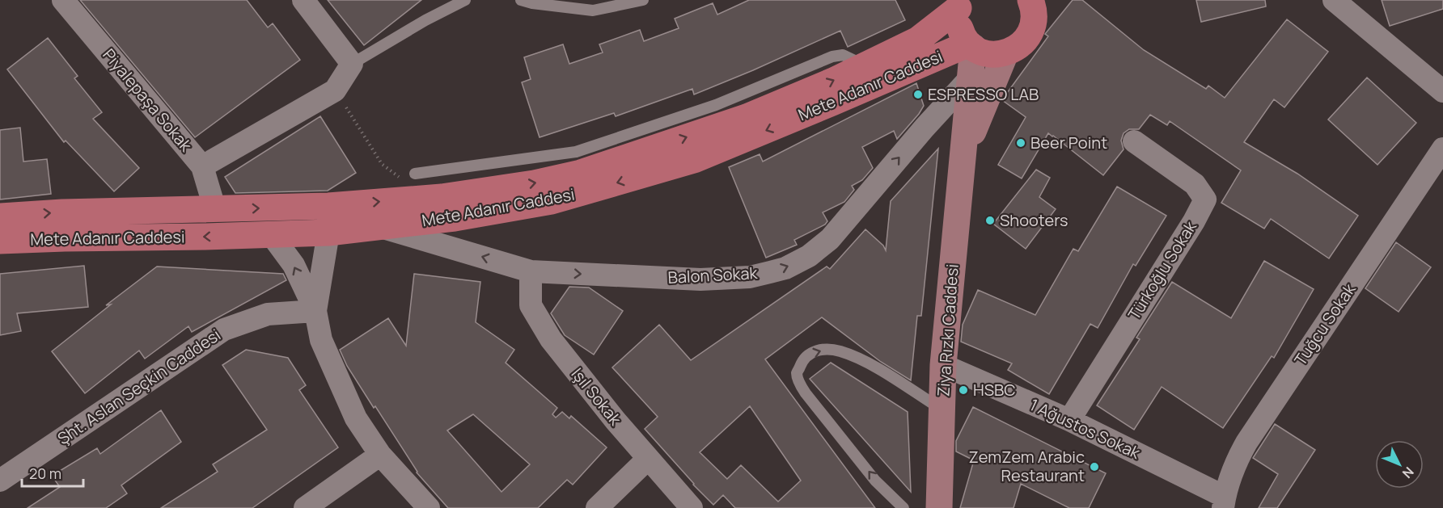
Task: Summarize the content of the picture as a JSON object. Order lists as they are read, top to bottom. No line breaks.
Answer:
{"streets":{"main road":["Mete Adanır Caddesi"],"street":["Piyalepaşa Sokak","Türkoğlu Sokak","Balon Sokak","Tuğcu Sokak","Ziya Rızkı Caddesi","Şht. Aslan Seçkin Caddesi","Işıl Sokak","1 Ağustos Sokak"]},"crossings":[["Mete Adanır Caddesi","Piyalepaşa Sokak"],["Mete Adanır Caddesi","Balon Sokak"],["Mete Adanır Caddesi","Ziya Rızkı Caddesi"],["Türkoğlu Sokak","1 Ağustos Sokak"],["Balon Sokak","Ziya Rızkı Caddesi"],["Balon Sokak","Işıl Sokak"],["Tuğcu Sokak","1 Ağustos Sokak"],["Ziya Rızkı Caddesi","1 Ağustos Sokak"]],"places":["ESPRESSO LAB","Beer Point","Shooters","HSBC","ZemZem Arabic Restaurant"],"scale_bar":"20 m","north":"bottom right"}
